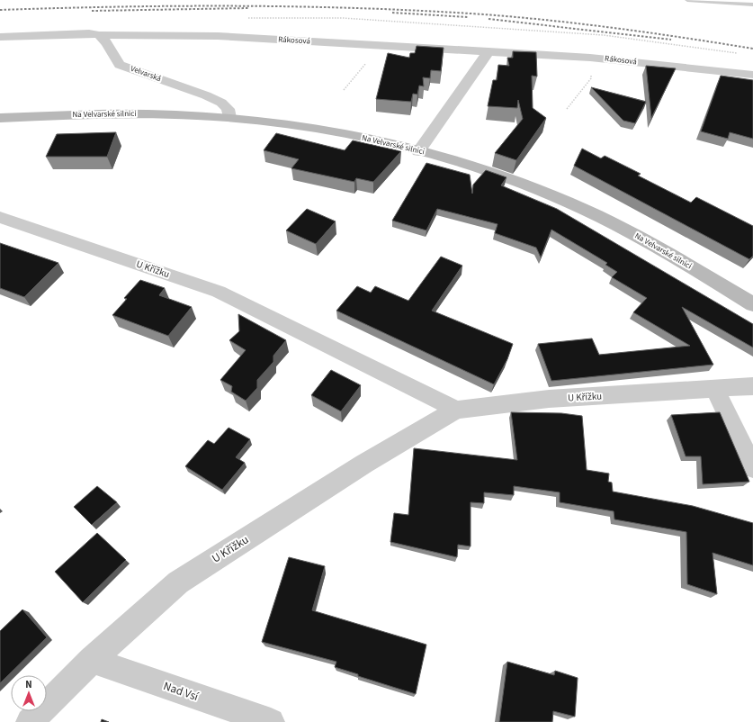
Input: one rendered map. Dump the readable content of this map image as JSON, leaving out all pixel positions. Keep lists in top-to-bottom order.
{
  "streets": {
    "main road": ["Na Velvarské silnici"],
    "street": [
      "Rákosová",
      "Velvarská",
      "U Křížku",
      "Nad Vsí"
    ]
  },
  "crossings": [
    ["Rákosová", "Velvarská"],
    ["Velvarská", "Na Velvarské silnici"],
    ["U Křížku", "Nad Vsí"]
  ],
  "north": "top"
}
